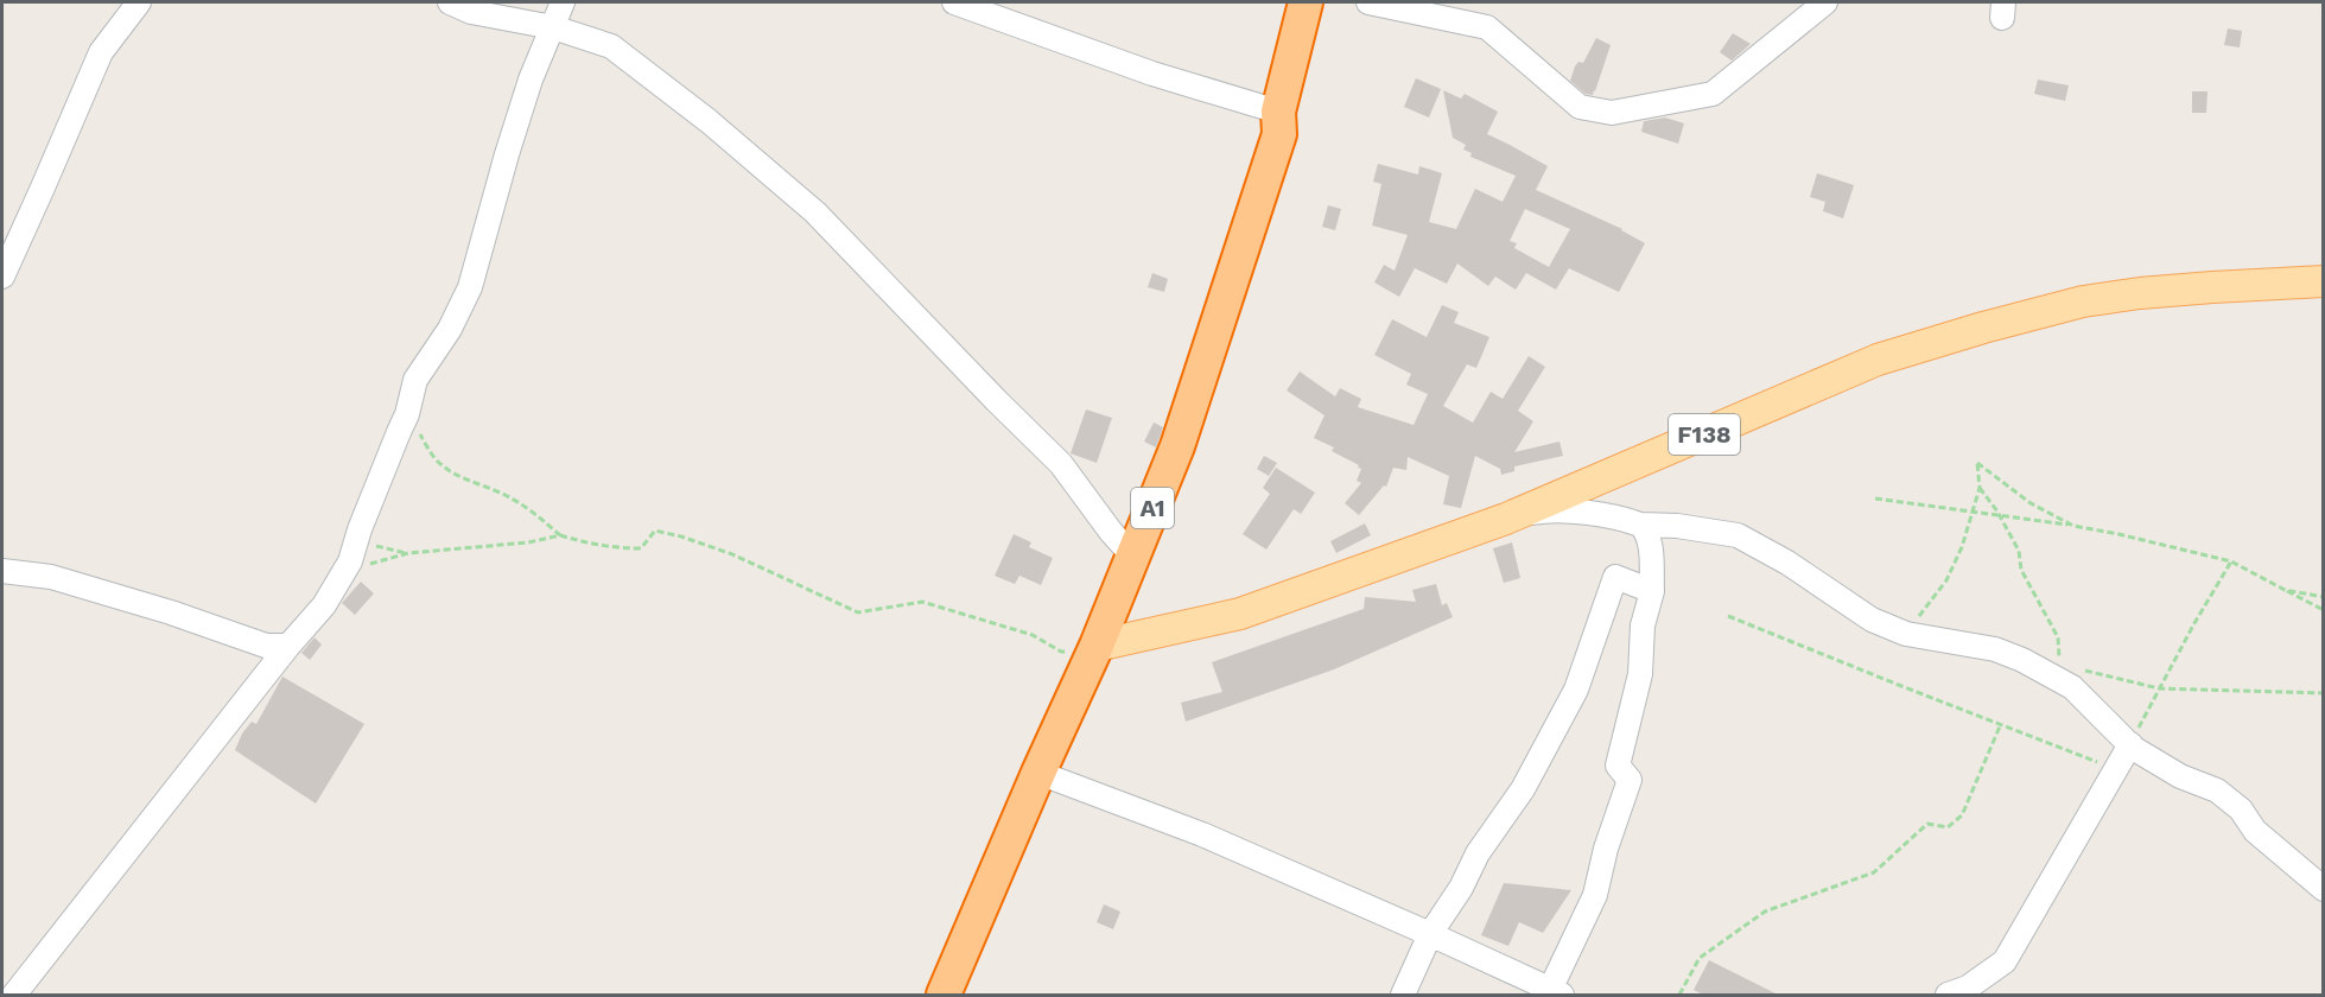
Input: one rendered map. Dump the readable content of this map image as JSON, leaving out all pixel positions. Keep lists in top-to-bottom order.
{
  "streets": {
    "highway": ["A1"],
    "main road": ["F138"]
  },
  "crossings": [
    ["F138", "A1"]
  ]
}
